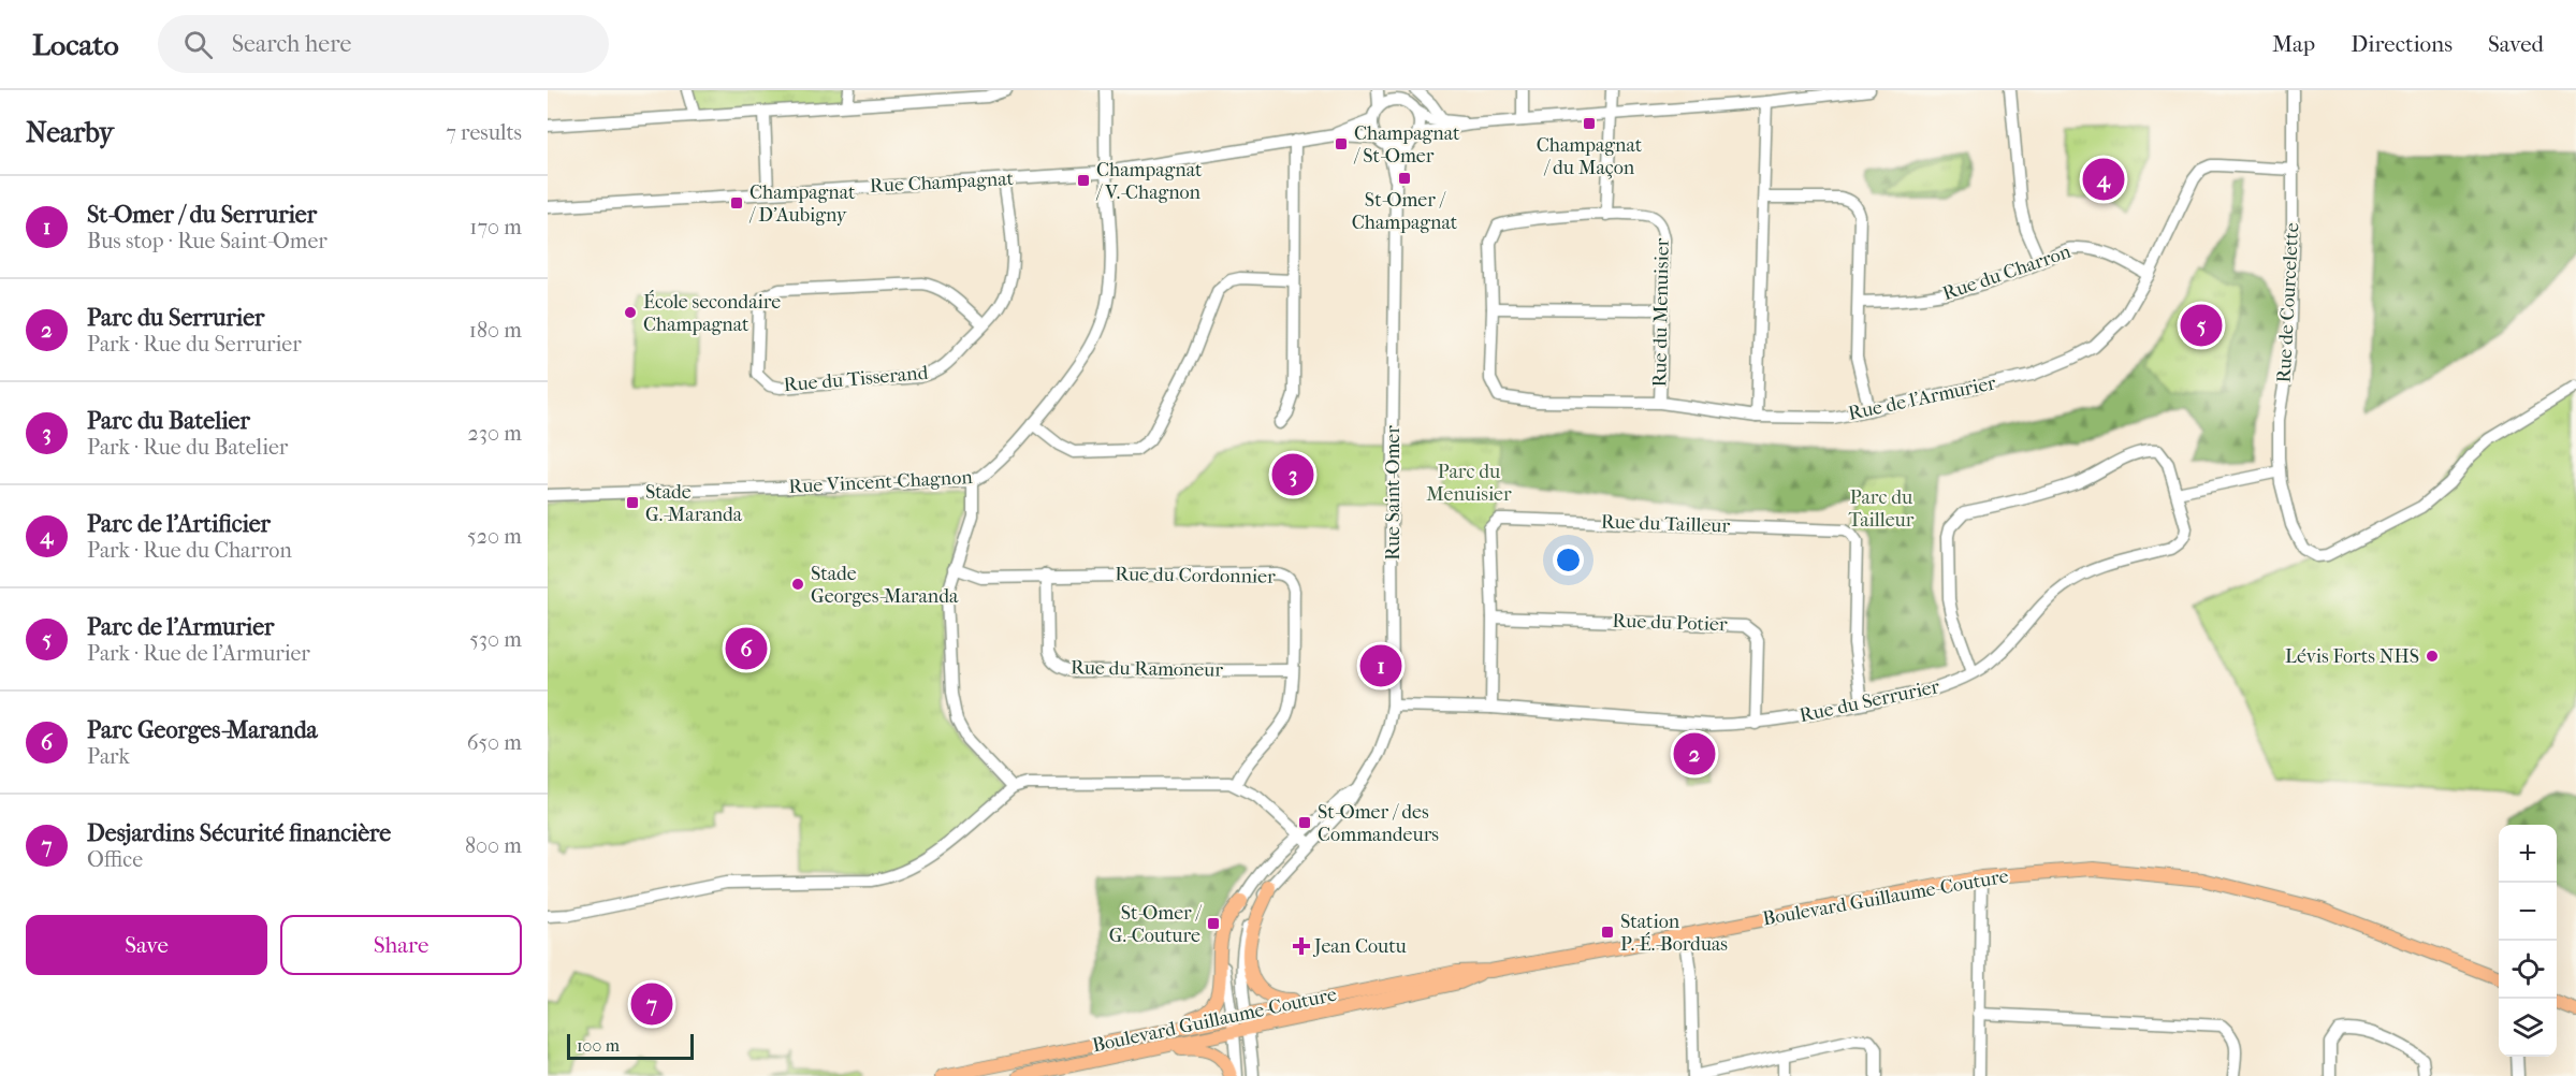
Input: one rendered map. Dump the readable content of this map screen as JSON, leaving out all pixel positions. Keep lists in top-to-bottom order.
{
  "streets": {
    "main road": ["Boulevard Guillaume-Couture"],
    "street": [
      "Rue Champagnat",
      "Rue du Charron",
      "Rue de Courcelette",
      "Rue du Menuisier",
      "Rue du Tisserand",
      "Rue de l'Armurier",
      "Rue Vincent-Chagnon",
      "Rue Saint-Omer",
      "Rue du Tailleur",
      "Rue du Cordonnier",
      "Rue du Potier",
      "Rue du Ramoneur",
      "Rue du Serrurier"
    ]
  },
  "crossings": [
    ["Rue Champagnat", "Rue du Tisserand"],
    ["Rue Champagnat", "Rue Vincent-Chagnon"],
    ["Rue Champagnat", "Rue Saint-Omer"],
    ["Rue du Charron", "Rue de l'Armurier"],
    ["Rue de Courcelette", "Rue de l'Armurier"],
    ["Rue du Menuisier", "Rue de l'Armurier"],
    ["Rue Saint-Omer", "Rue du Serrurier"],
    ["Rue Saint-Omer", "Boulevard Guillaume-Couture"],
    ["Rue du Tailleur", "Rue du Potier"],
    ["Rue du Tailleur", "Rue du Serrurier"],
    ["Rue du Cordonnier", "Rue du Ramoneur"],
    ["Rue du Potier", "Rue du Serrurier"]
  ],
  "parks": ["Parc du Menuisier", "Parc du Tailleur"],
  "places": {
    "transit": [
      "Champagnat / du Maçon",
      "Champagnat / St-Omer",
      "St-Omer / Champagnat",
      "Champagnat / V.-Chagnon",
      "Champagnat / D'Aubigny",
      "Stade G.-Maranda",
      "St-Omer / des Commandeurs",
      "St-Omer / G.-Couture",
      "Station P.-É.-Borduas"
    ],
    "other": ["École secondaire Champagnat", "Stade Georges-Maranda", "Lévis Forts NHS"],
    "health": ["Jean Coutu"]
  },
  "scale_bar": "100 m",
  "page": {
    "header": "Locato",
    "search": "Search here",
    "nav": ["Map", "Directions", "Saved"],
    "heading": ["Nearby", "7 results"],
    "pins": [
      "4",
      "5",
      "3",
      "6",
      "1",
      "2",
      "7"
    ],
    "list": [
      {
        "mark": "1",
        "name": "St-Omer / du Serrurier",
        "note": "Bus stop · Rue Saint-Omer",
        "value": "170 m"
      },
      {
        "mark": "2",
        "name": "Parc du Serrurier",
        "note": "Park · Rue du Serrurier",
        "value": "180 m"
      },
      {
        "mark": "3",
        "name": "Parc du Batelier",
        "note": "Park · Rue du Batelier",
        "value": "230 m"
      },
      {
        "mark": "4",
        "name": "Parc de l'Artificier",
        "note": "Park · Rue du Charron",
        "value": "520 m"
      },
      {
        "mark": "5",
        "name": "Parc de l'Armurier",
        "note": "Park · Rue de l'Armurier",
        "value": "530 m"
      },
      {
        "mark": "6",
        "name": "Parc Georges-Maranda",
        "note": "Park",
        "value": "650 m"
      },
      {
        "mark": "7",
        "name": "Desjardins Sécurité financière",
        "note": "Office",
        "value": "800 m"
      }
    ],
    "map_buttons": ["+", "−"],
    "buttons": ["Save", "Share"],
    "scale": "100 m"
  }
}
